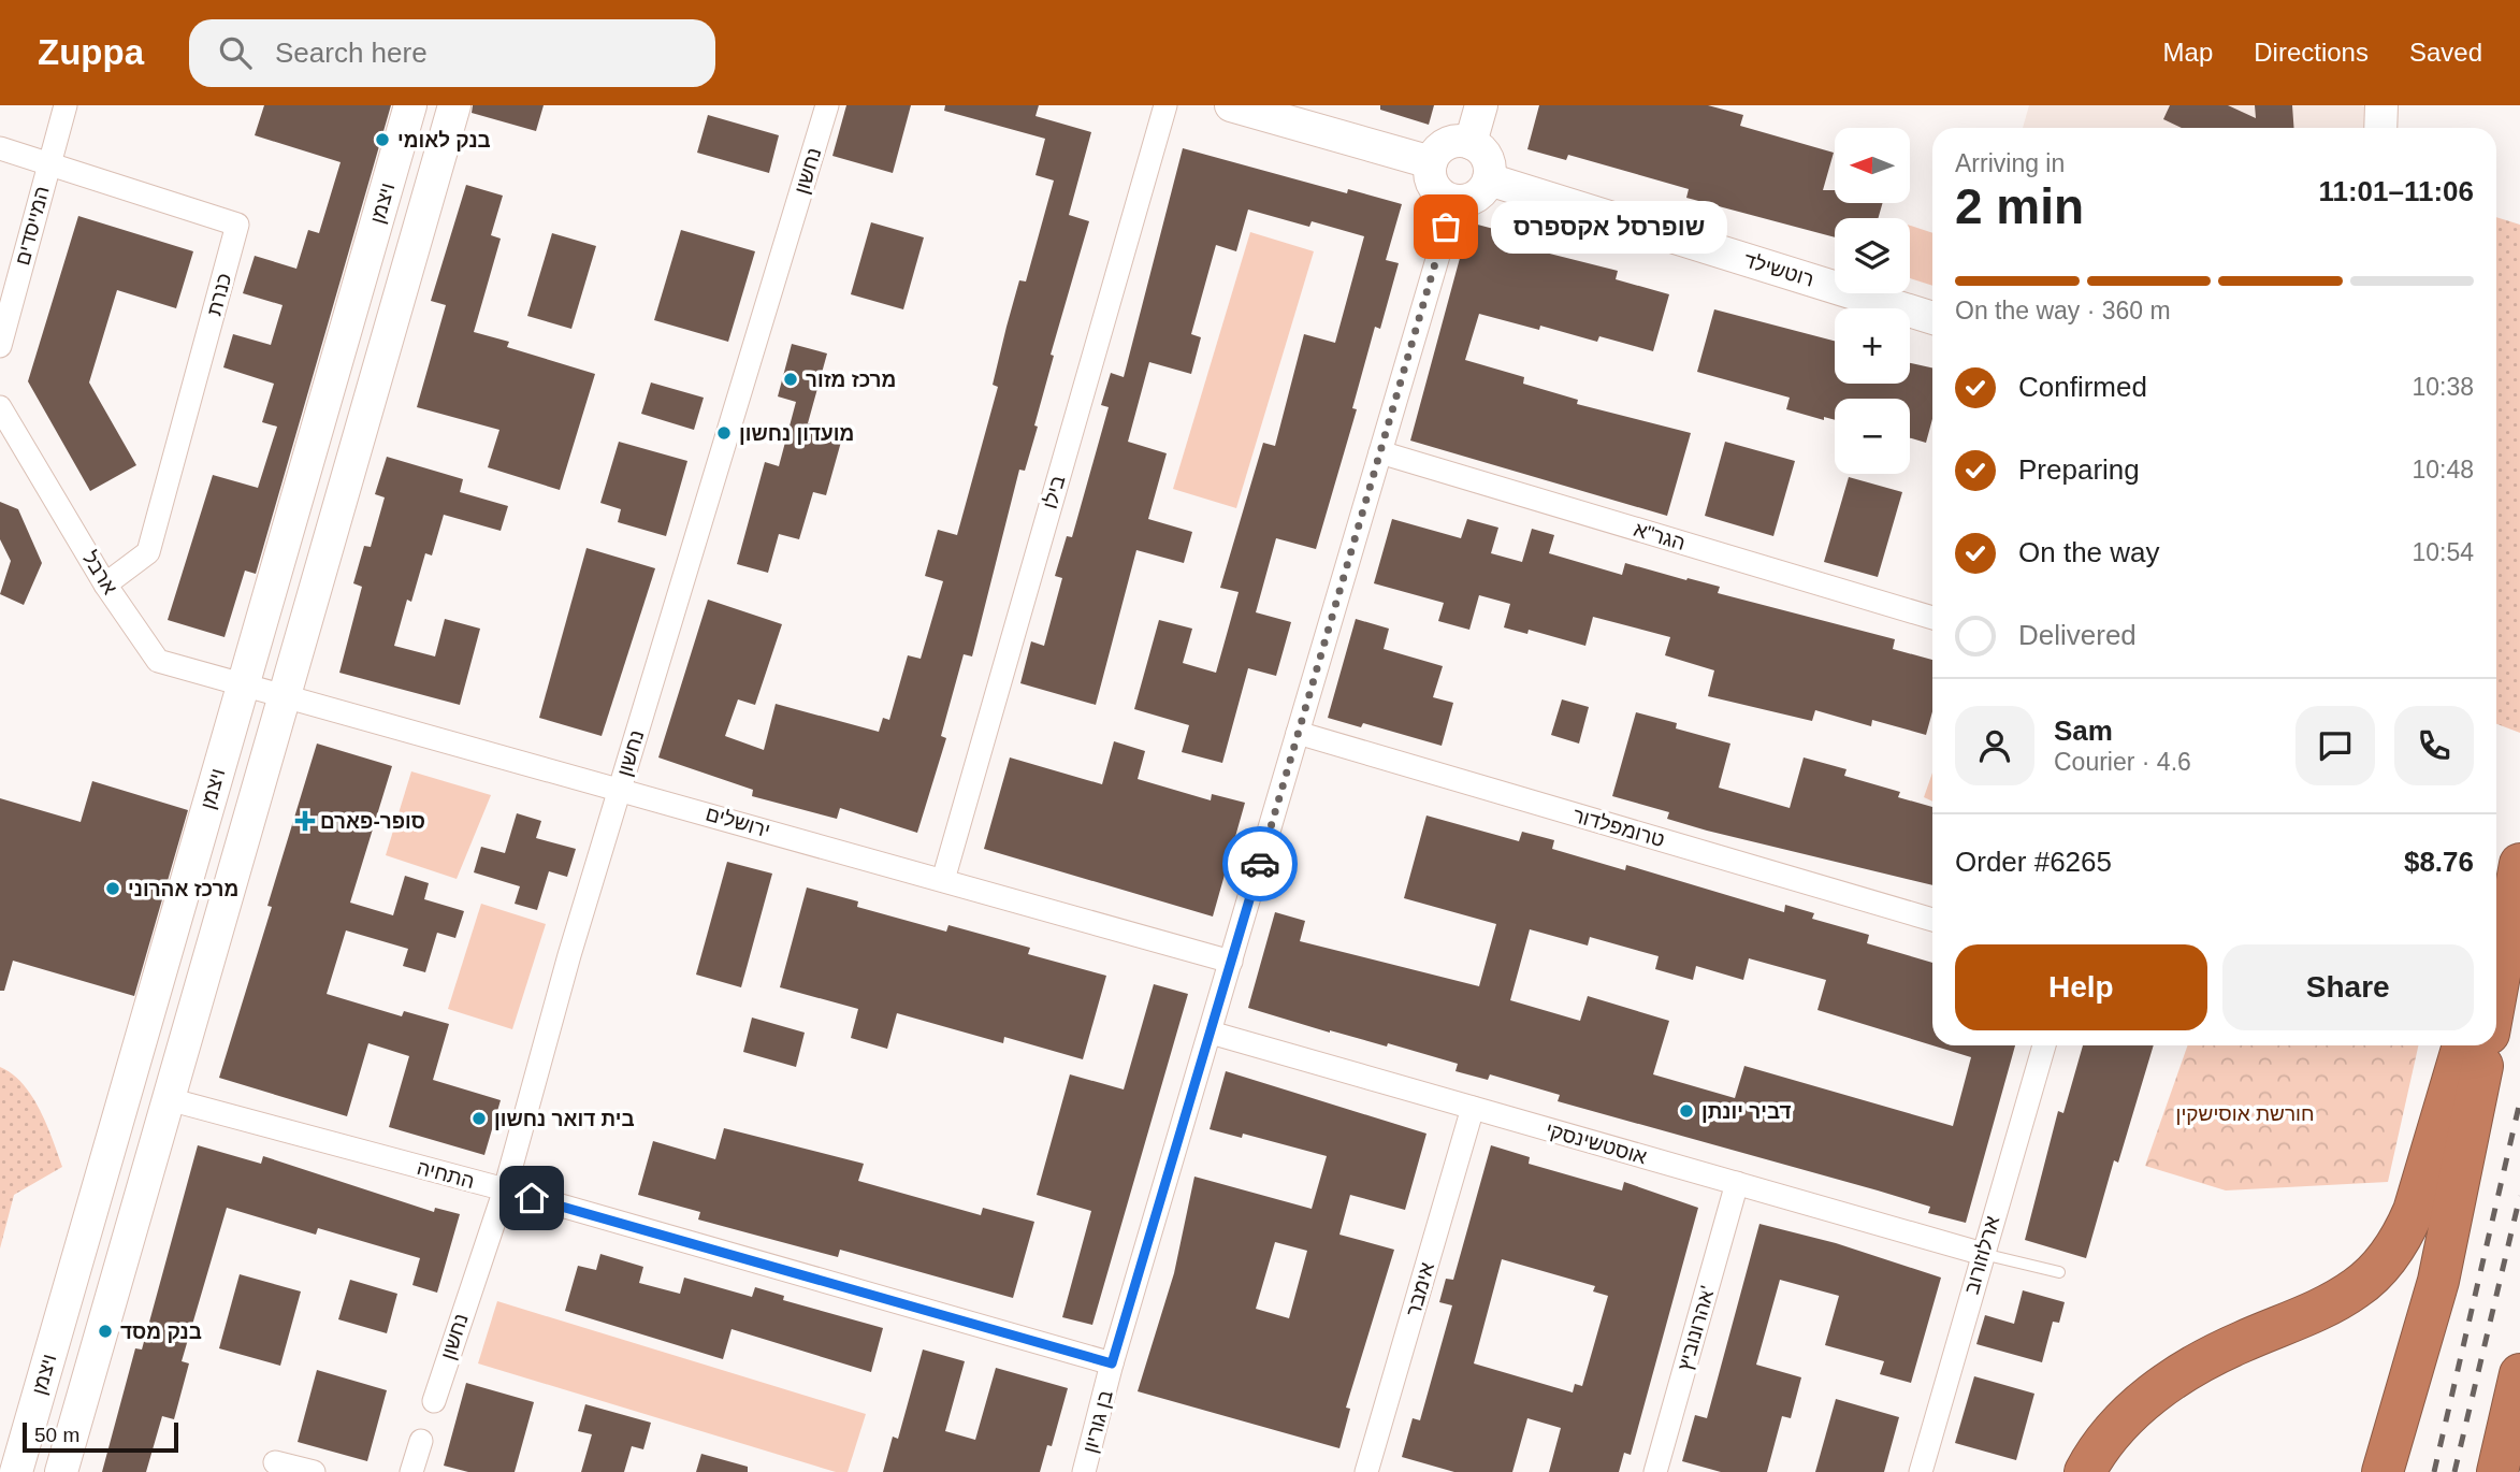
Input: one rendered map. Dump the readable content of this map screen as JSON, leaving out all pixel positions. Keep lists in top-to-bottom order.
{
  "streets": {
    "main road": ["ויצמן", "רוטשילד"],
    "street": [
      "נחשון",
      "המייסדים",
      "כנרת",
      "בילו",
      "הגר\"א",
      "ארבל",
      "ירושלים",
      "טרומפלדור",
      "אוסטשינסקי",
      "התחיה",
      "ארלוזורוב",
      "אימבר",
      "אהרונוביץ'",
      "בן גוריון"
    ]
  },
  "crossings": [
    ["נחשון", "ירושלים"],
    ["נחשון", "התחיה"],
    ["ויצמן", "ארבל"],
    ["ויצמן", "ירושלים"],
    ["ויצמן", "התחיה"],
    ["המייסדים", "כנרת"],
    ["רוטשילד", "בן גוריון"],
    ["כנרת", "ארבל"],
    ["בילו", "ירושלים"],
    ["הגר\"א", "בן גוריון"],
    ["ארבל", "ירושלים"],
    ["ירושלים", "בן גוריון"],
    ["טרומפלדור", "בן גוריון"],
    ["אוסטשינסקי", "ארלוזורוב"],
    ["אוסטשינסקי", "אימבר"],
    ["אוסטשינסקי", "אהרונוביץ'"],
    ["אוסטשינסקי", "בן גוריון"],
    ["התחיה", "בן גוריון"]
  ],
  "parks": ["חורשת אוסישקין"],
  "places": {
    "other": [
      "בנק לאומי",
      "שופרסל אקספרס",
      "מרכז מזור",
      "מועדון נחשון",
      "מרכז אהרוני",
      "דביר יונתן",
      "בית דואר נחשון",
      "בנק מסד"
    ],
    "health": ["סופר-פארם"]
  },
  "scale_bar": "50 m",
  "north": "left",
  "page": {
    "header": "Zuppa",
    "search": "Search here",
    "nav": ["Map", "Directions", "Saved"],
    "map_buttons": ["+", "−"],
    "heading": ["2 min", "Arriving in", "11:01–11:06"],
    "panel": [
      "Sam",
      "Courier · 4.6",
      "Order #6265",
      "$8.76"
    ],
    "bubble": "שופרסל אקספרס",
    "bar": "On the way · 360 m",
    "list": [
      ["Confirmed", "10:38"],
      ["Preparing", "10:48"],
      ["On the way", "10:54"],
      "Delivered"
    ],
    "buttons": ["Help", "Share"],
    "scale": "50 m"
  }
}
